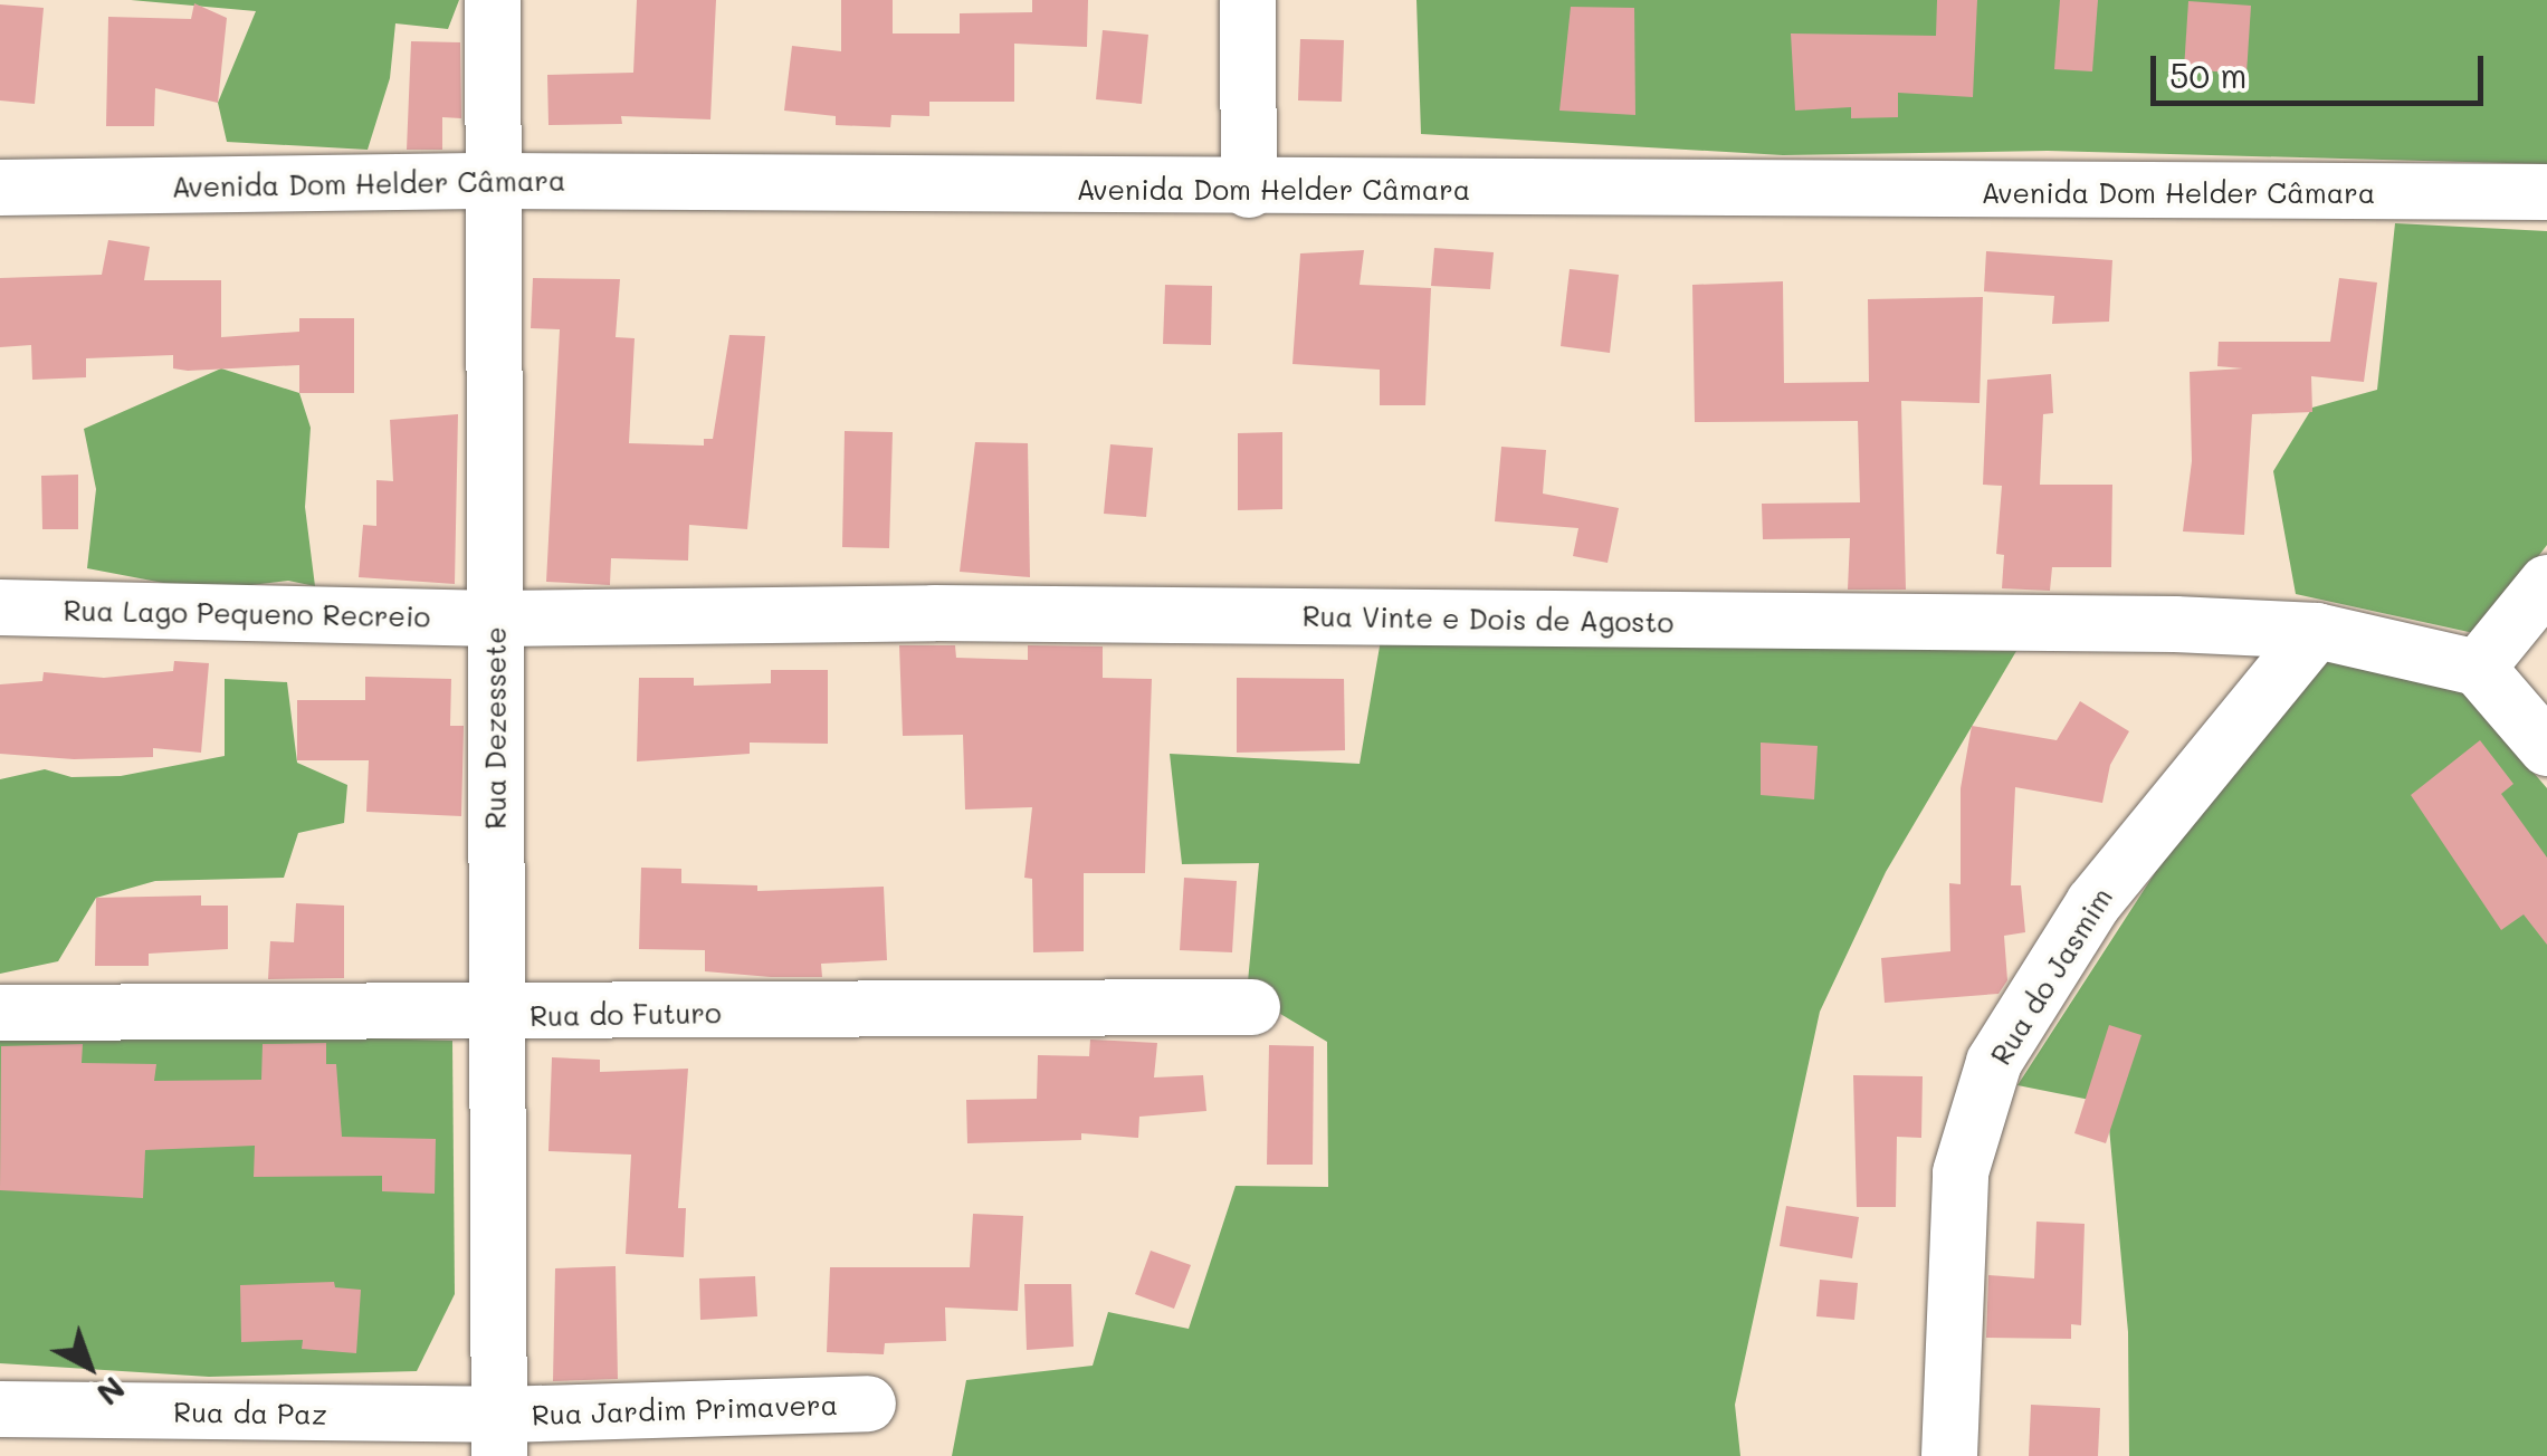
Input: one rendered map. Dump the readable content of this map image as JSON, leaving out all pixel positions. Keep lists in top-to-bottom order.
{
  "streets": {
    "street": [
      "Avenida Dom Helder Câmara",
      "Rua Lago Pequeno Recreio",
      "Rua Vinte e Dois de Agosto",
      "Rua Dezessete",
      "Rua do Jasmim",
      "Rua do Futuro",
      "Rua Jardim Primavera",
      "Rua da Paz"
    ]
  },
  "crossings": [
    ["Avenida Dom Helder Câmara", "Rua Dezessete"],
    ["Rua Lago Pequeno Recreio", "Rua Vinte e Dois de Agosto"],
    ["Rua Lago Pequeno Recreio", "Rua Dezessete"],
    ["Rua Vinte e Dois de Agosto", "Rua Dezessete"],
    ["Rua Vinte e Dois de Agosto", "Rua do Jasmim"],
    ["Rua Dezessete", "Rua do Futuro"],
    ["Rua Dezessete", "Rua Jardim Primavera"],
    ["Rua Dezessete", "Rua da Paz"],
    ["Rua Jardim Primavera", "Rua da Paz"]
  ],
  "scale_bar": "50 m",
  "north": "bottom right"
}
